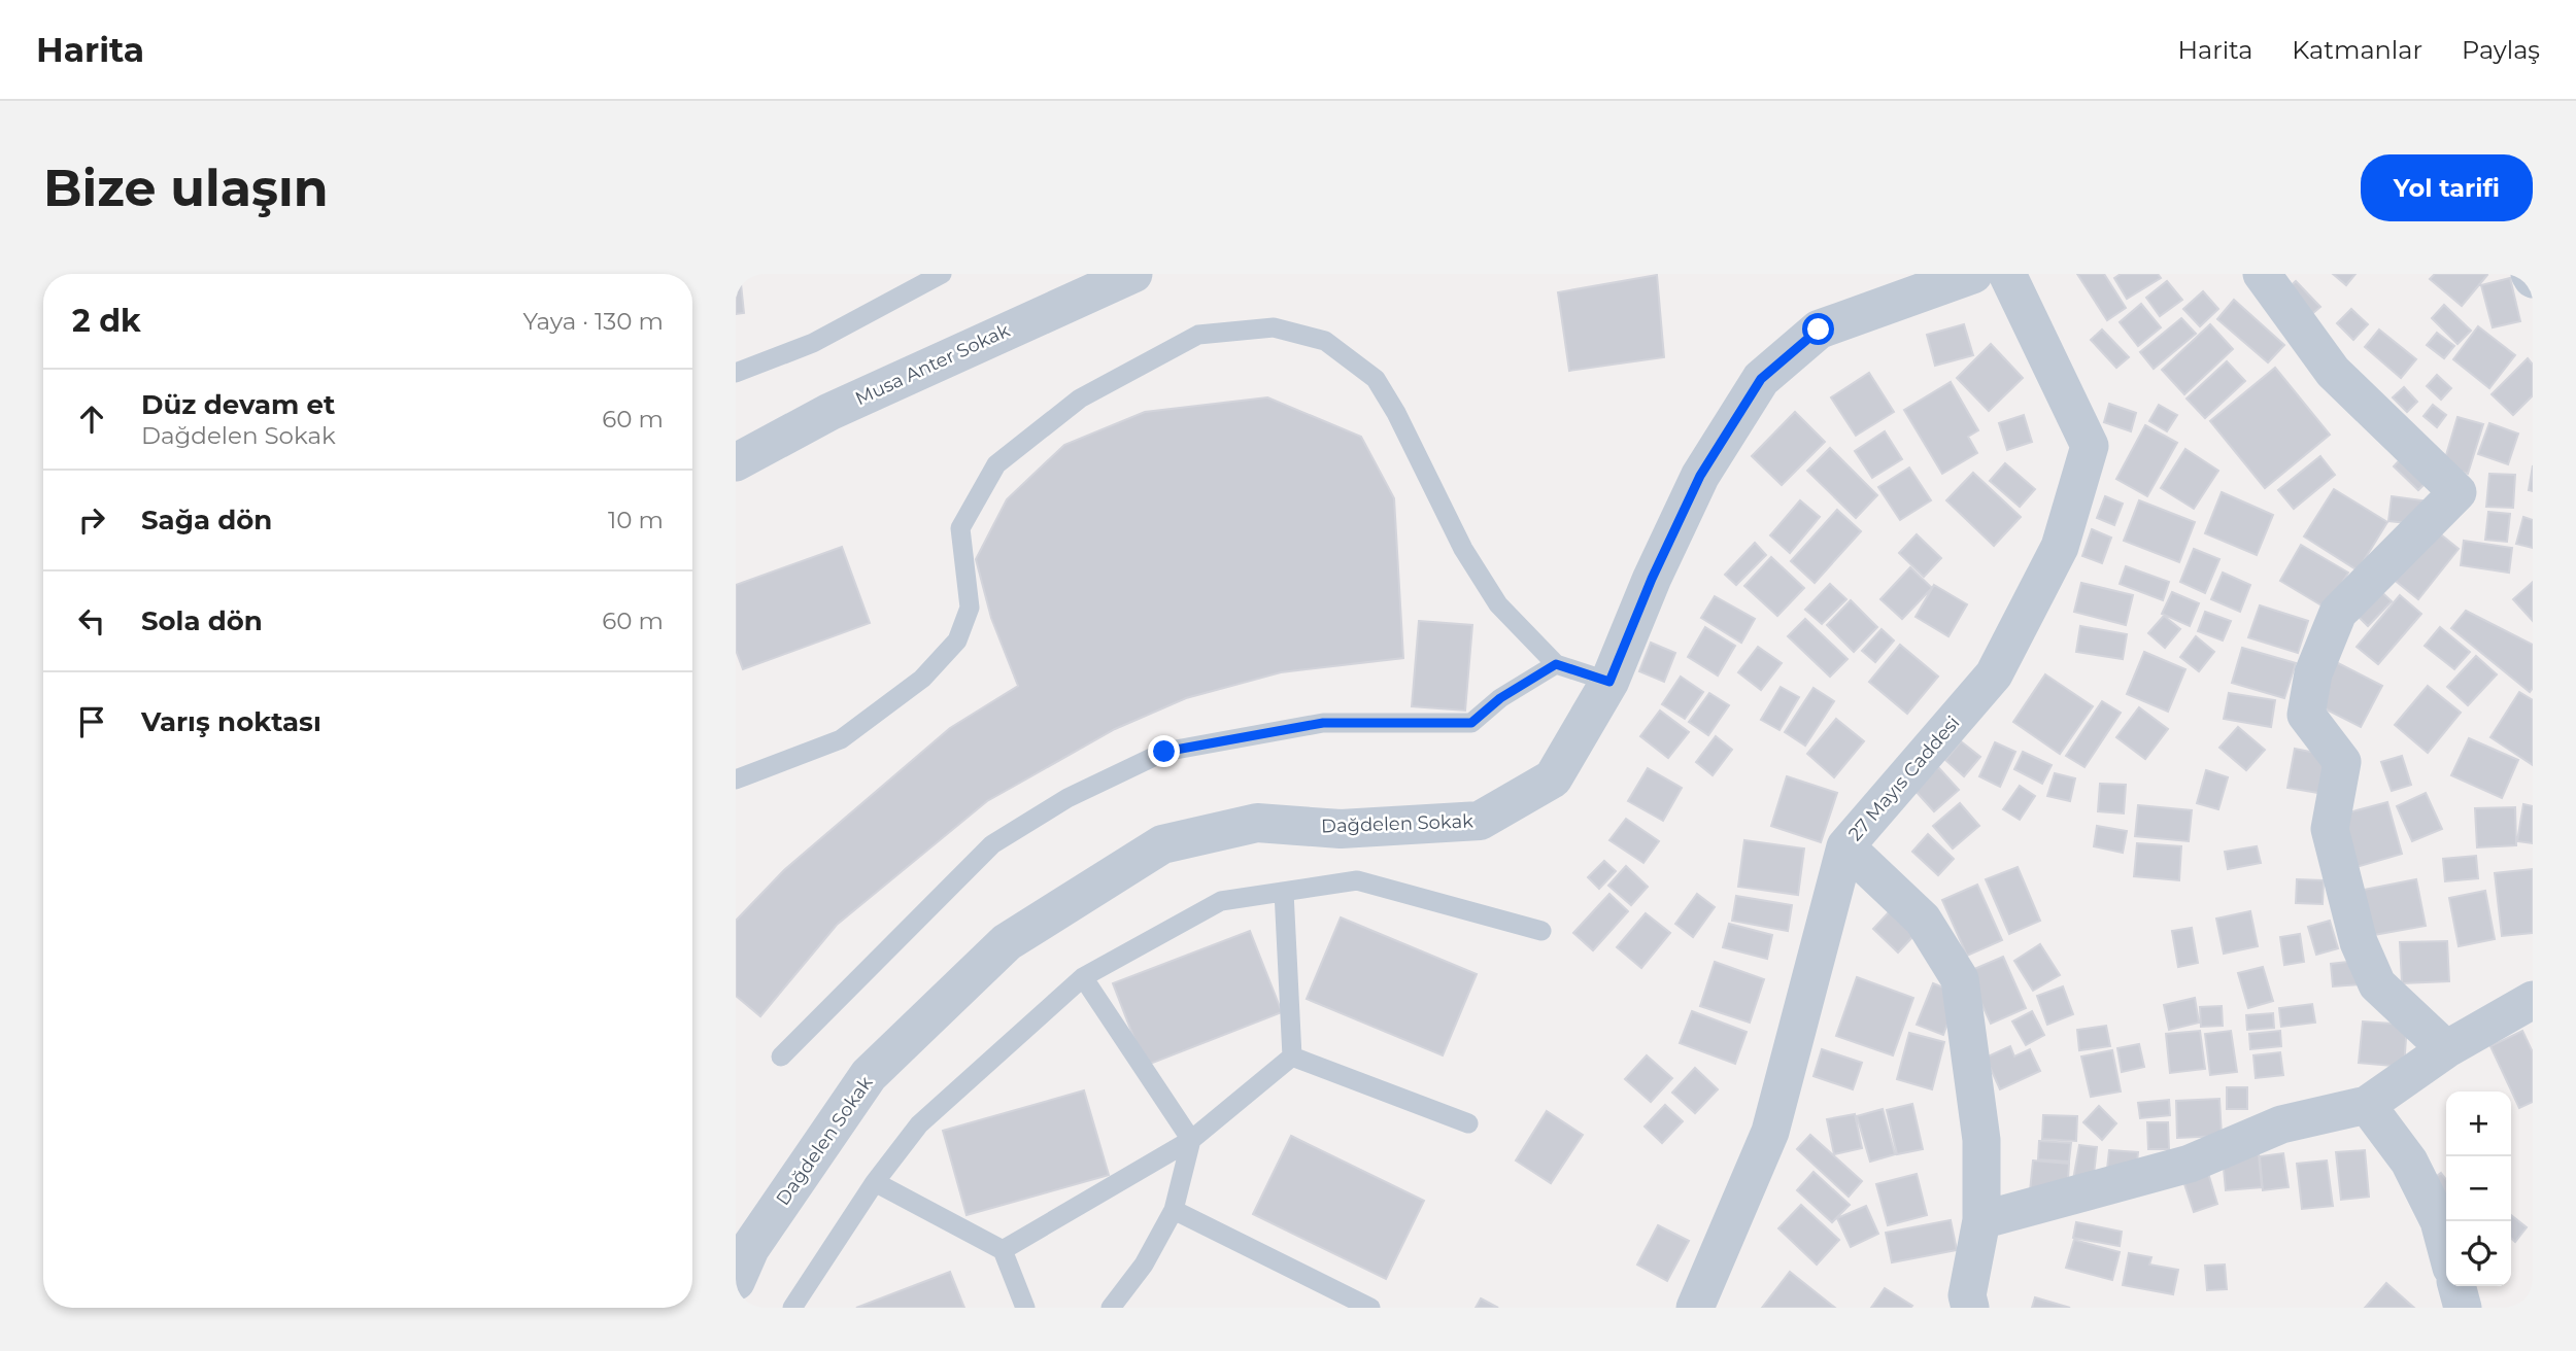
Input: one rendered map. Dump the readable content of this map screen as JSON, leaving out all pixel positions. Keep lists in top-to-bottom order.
{
  "streets": {
    "street": ["Musa Anter Sokak", "27 Mayıs Caddesi", "Dağdelen Sokak"]
  },
  "page": {
    "header": "Harita",
    "nav": ["Harita", "Katmanlar", "Paylaş"],
    "buttons": "Yol tarifi",
    "title": "Bize ulaşın",
    "heading": ["2 dk", "Yaya · 130 m"],
    "list": [
      ["Düz devam et", "Dağdelen Sokak", "60 m"],
      ["Sağa dön", "10 m"],
      ["Sola dön", "60 m"],
      "Varış noktası"
    ],
    "map_buttons": ["+", "−"]
  }
}
